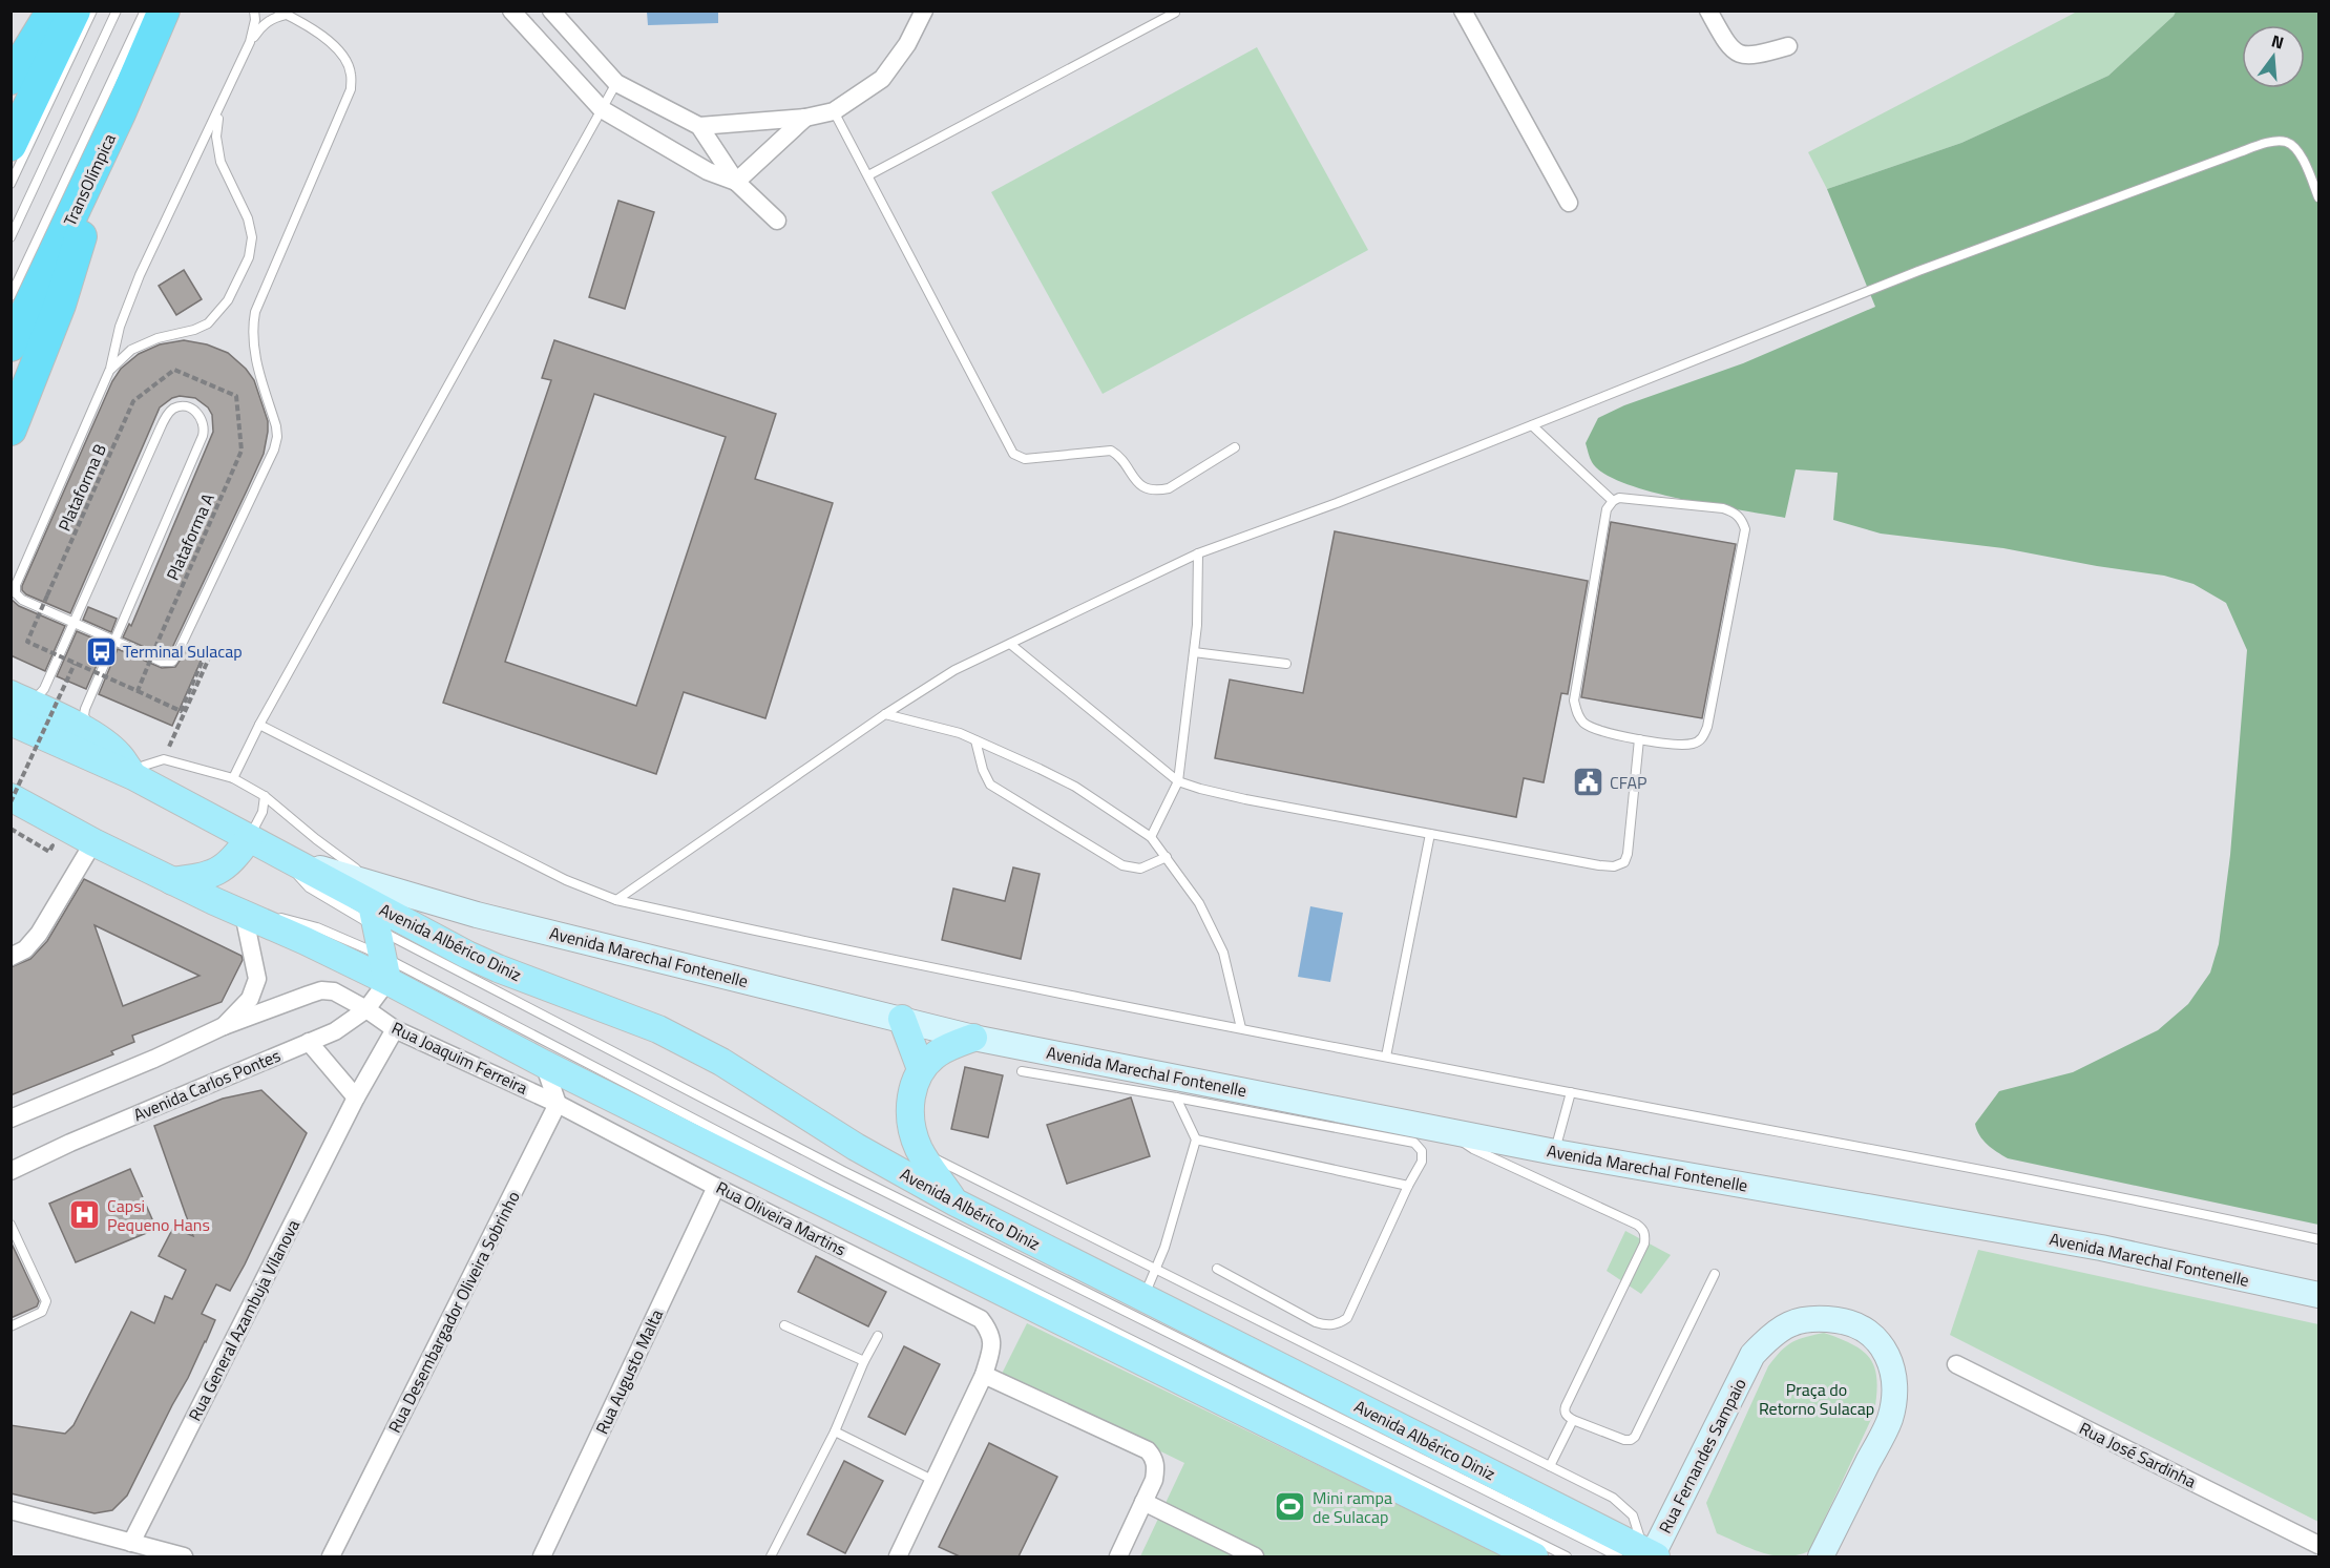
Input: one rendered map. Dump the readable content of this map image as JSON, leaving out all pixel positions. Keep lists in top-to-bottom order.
{
  "streets": {
    "highway": ["TransOlímpica"],
    "main road": ["Avenida Albérico Diniz", "Avenida Marechal Fontenelle", "Rua Fernandes Sampaio"],
    "street": [
      "Rua Joaquim Ferreira",
      "Avenida Carlos Pontes",
      "Rua Oliveira Martins",
      "Rua Desembargador Oliveira Sobrinho",
      "Rua General Azambuja Vilanova",
      "Rua Augusto Malta",
      "Rua José Sardinha"
    ],
    "path": ["Plataforma B", "Plataforma A"]
  },
  "crossings": [
    ["Avenida Albérico Diniz", "Avenida Marechal Fontenelle"],
    ["Avenida Albérico Diniz", "Rua Fernandes Sampaio"],
    ["Rua Joaquim Ferreira", "Avenida Carlos Pontes"],
    ["Rua Joaquim Ferreira", "Rua Oliveira Martins"],
    ["Rua Joaquim Ferreira", "Rua Desembargador Oliveira Sobrinho"],
    ["Rua Joaquim Ferreira", "Rua General Azambuja Vilanova"],
    ["Rua Oliveira Martins", "Rua Desembargador Oliveira Sobrinho"],
    ["Rua Oliveira Martins", "Rua Augusto Malta"]
  ],
  "parks": ["Praça do Retorno Sulacap"],
  "places": {
    "bus stop": ["Terminal Sulacap"],
    "public building": ["CFAP"],
    "hospital": ["Capsi Pequeno Hans"],
    "sports": ["Mini rampa de Sulacap"]
  },
  "north": "top"
}
